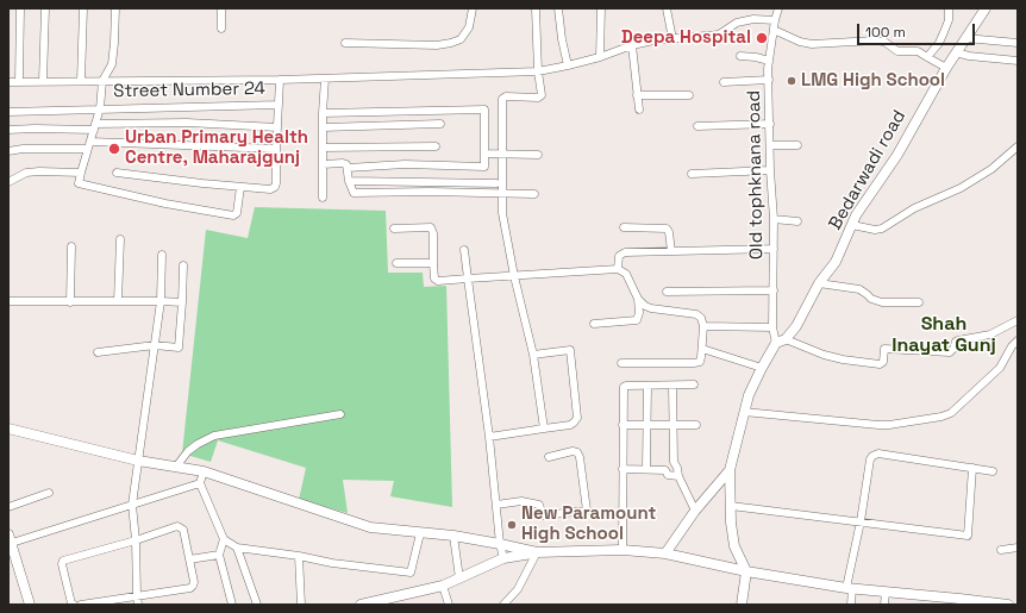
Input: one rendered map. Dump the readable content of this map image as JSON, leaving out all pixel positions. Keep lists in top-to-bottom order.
{
  "streets": {
    "street": ["Street Number 24", "Bedarwadi road", "Old tophknana road"]
  },
  "crossings": [
    ["Bedarwadi road", "Old tophknana road"]
  ],
  "districts": ["Shah Inayat Gunj"],
  "places": [
    "Deepa Hospital",
    "LMG High School",
    "Urban Primary Health Centre, Maharajgunj",
    "New Paramount High School"
  ],
  "scale_bar": "100 m"
}
